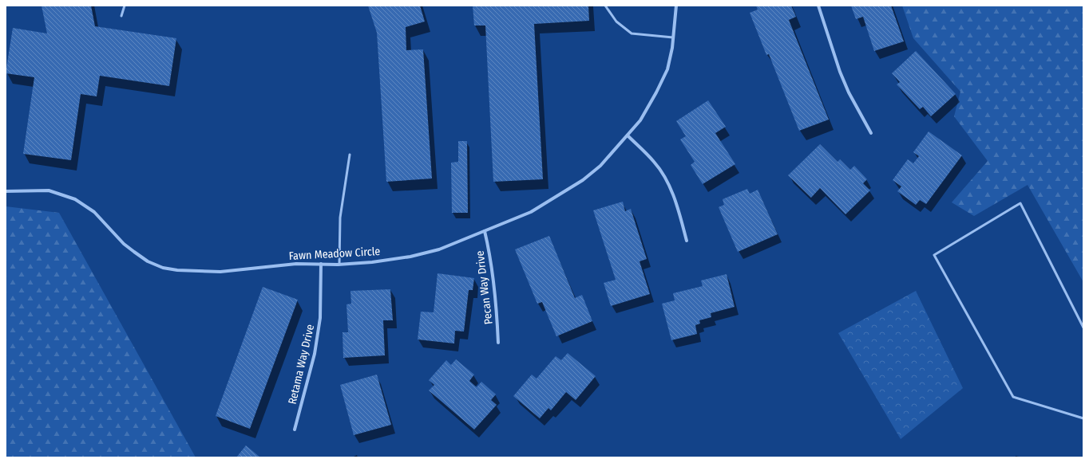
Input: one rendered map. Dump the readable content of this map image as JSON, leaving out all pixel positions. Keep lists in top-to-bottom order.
{
  "streets": {
    "street": ["Fawn Meadow Circle", "Pecan Way Drive", "Retama Way Drive"]
  },
  "crossings": [
    ["Fawn Meadow Circle", "Pecan Way Drive"],
    ["Fawn Meadow Circle", "Retama Way Drive"]
  ]
}
